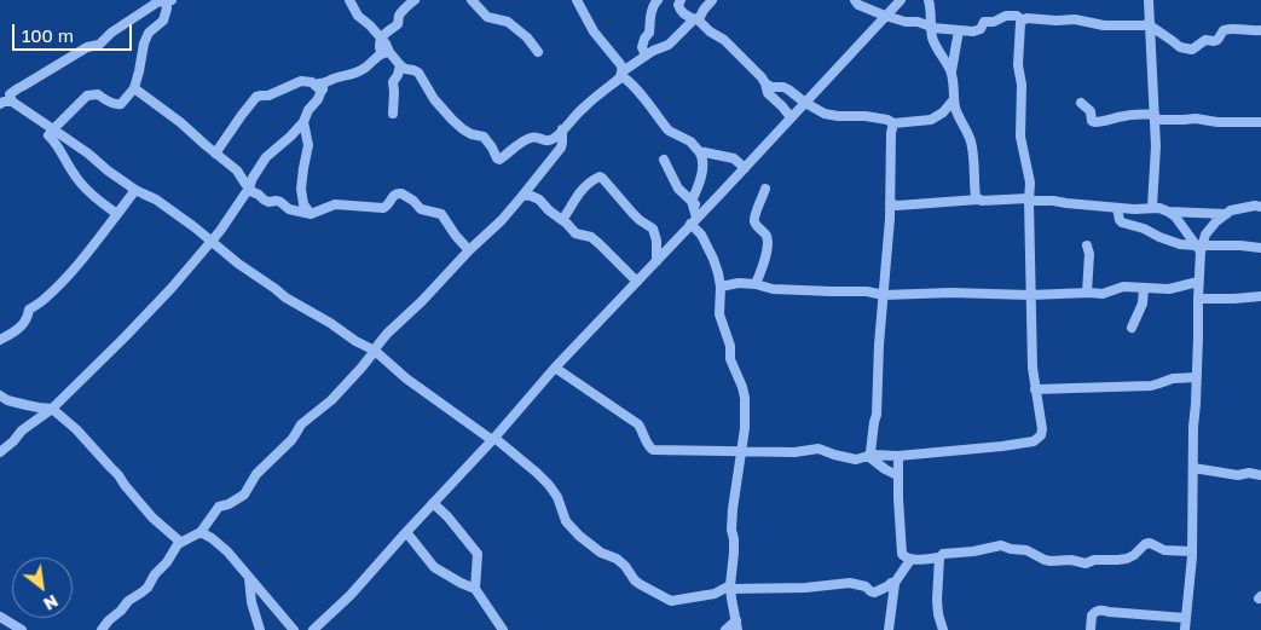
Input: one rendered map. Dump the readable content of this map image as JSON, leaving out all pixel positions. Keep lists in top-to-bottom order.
{
  "scale_bar": "100 m",
  "north": "bottom right"
}
